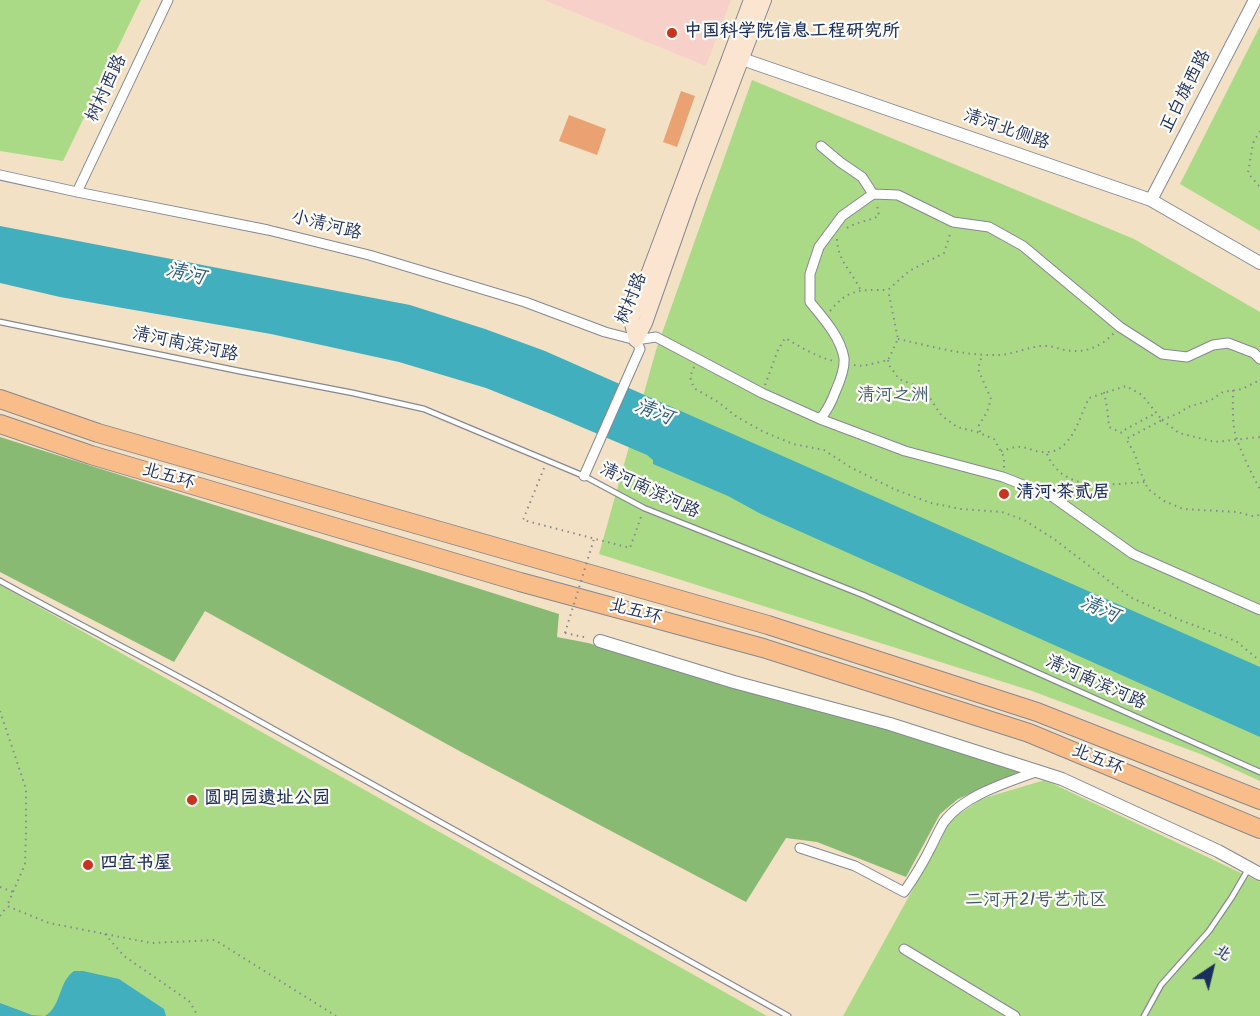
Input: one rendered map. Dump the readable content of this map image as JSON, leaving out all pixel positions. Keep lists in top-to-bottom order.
{
  "streets": {
    "highway": ["北五环"],
    "main road": ["树村路"],
    "street": [
      "树村西路",
      "正白旗西路",
      "清河北侧路",
      "小清河路"
    ],
    "lane": ["清河南滨河路"]
  },
  "crossings": [
    ["树村西路", "小清河路"],
    ["正白旗西路", "清河北侧路"],
    ["清河北侧路", "树村路"],
    ["小清河路", "树村路"]
  ],
  "water": ["清河"],
  "parks": ["清河之洲", "二河开21号艺术区"],
  "places": [
    "中国科学院信息工程研究所",
    "清河·茶贰居",
    "圆明园遗址公园",
    "四宜书屋"
  ],
  "north": "top right"
}
